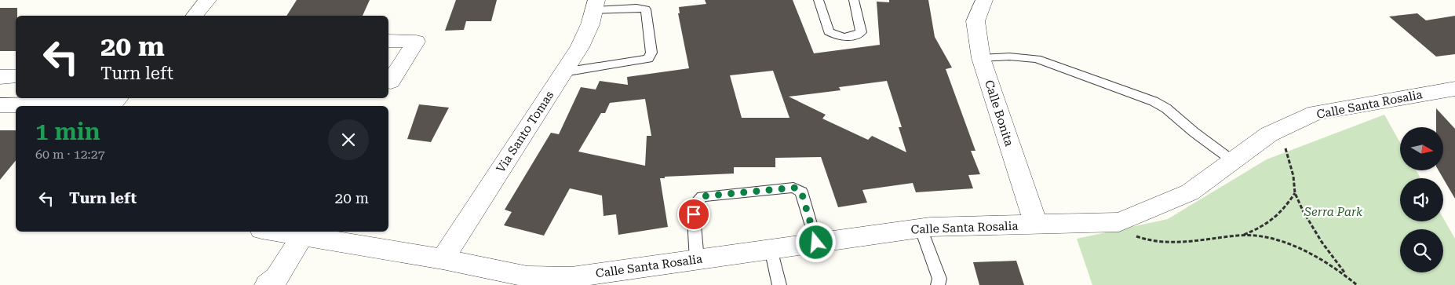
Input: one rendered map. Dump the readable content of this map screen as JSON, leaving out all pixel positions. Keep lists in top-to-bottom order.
{
  "streets": {
    "street": ["Calle Santa Rosalia", "Calle Bonita", "Via Santo Tomas"]
  },
  "crossings": [
    ["Calle Santa Rosalia", "Calle Bonita"],
    ["Calle Santa Rosalia", "Via Santo Tomas"]
  ],
  "parks": ["Serra Park"],
  "north": "right",
  "page": {
    "turn": ["20 m", "Turn left"],
    "heading": ["1 min", "60 m · 12:27"],
    "list": [
      {
        "name": "Turn left",
        "value": "20 m"
      }
    ]
  }
}
